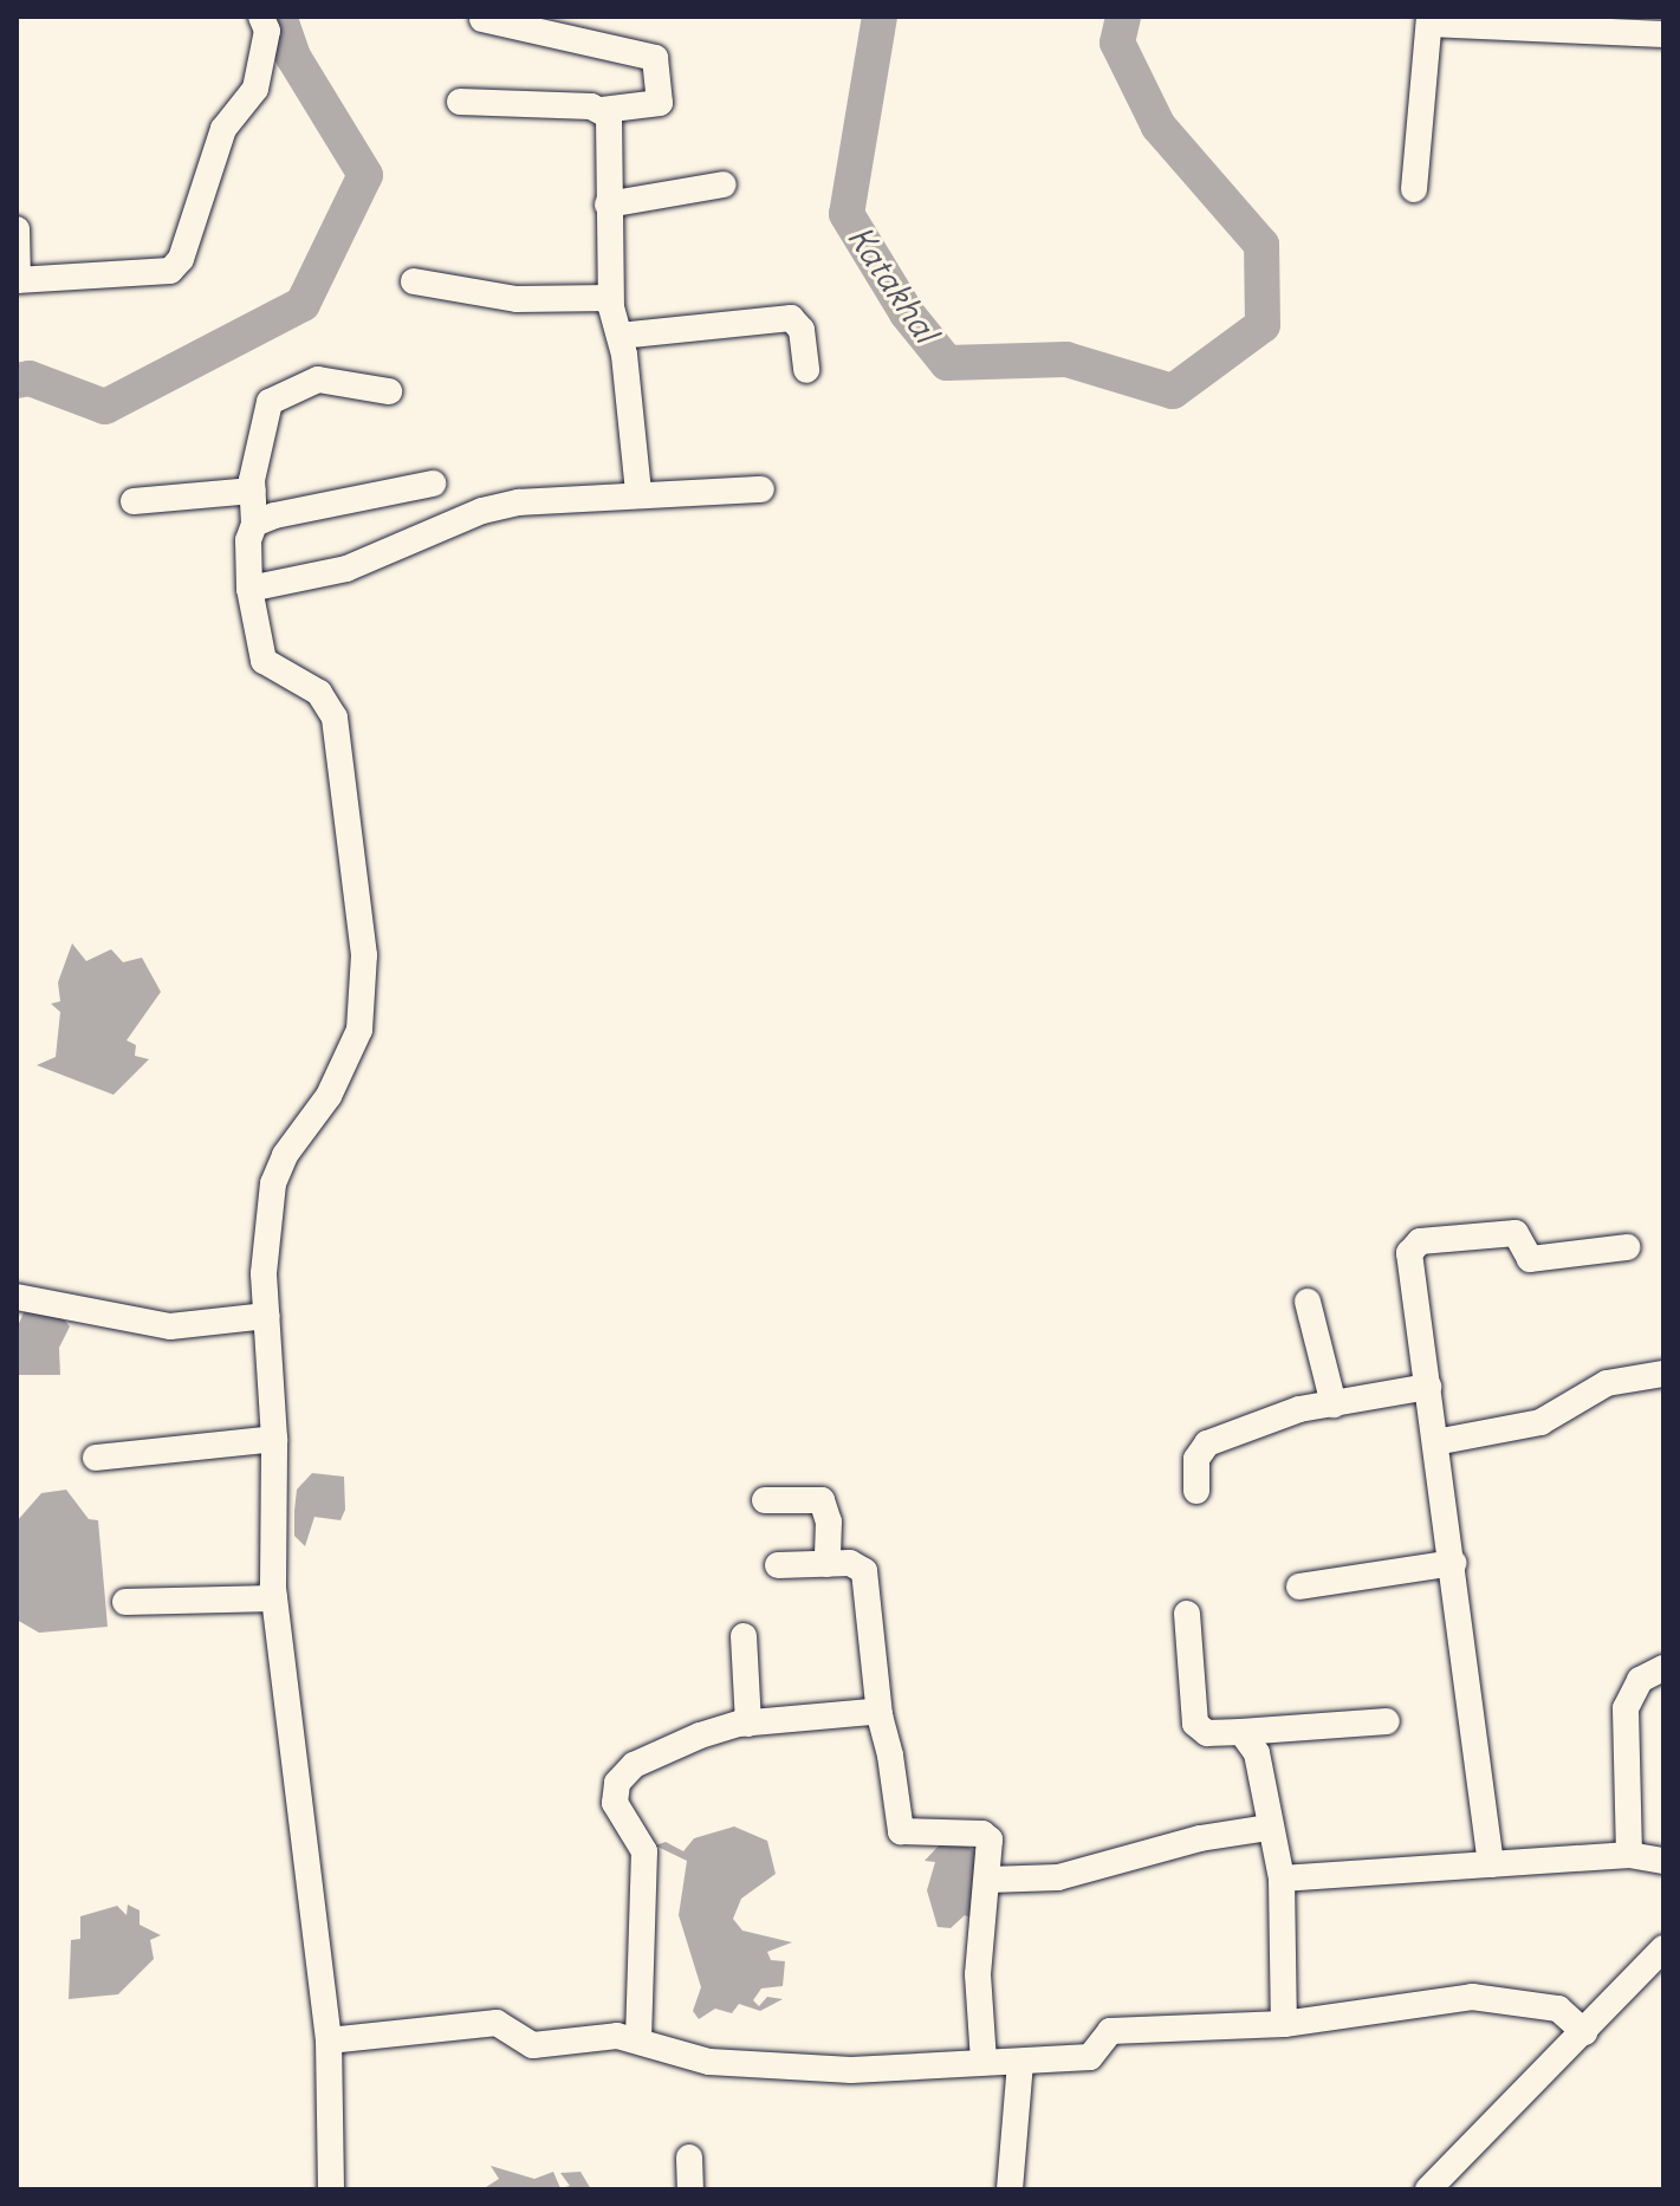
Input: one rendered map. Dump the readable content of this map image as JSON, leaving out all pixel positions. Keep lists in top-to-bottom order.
{
  "water": ["Katakhal"]
}
